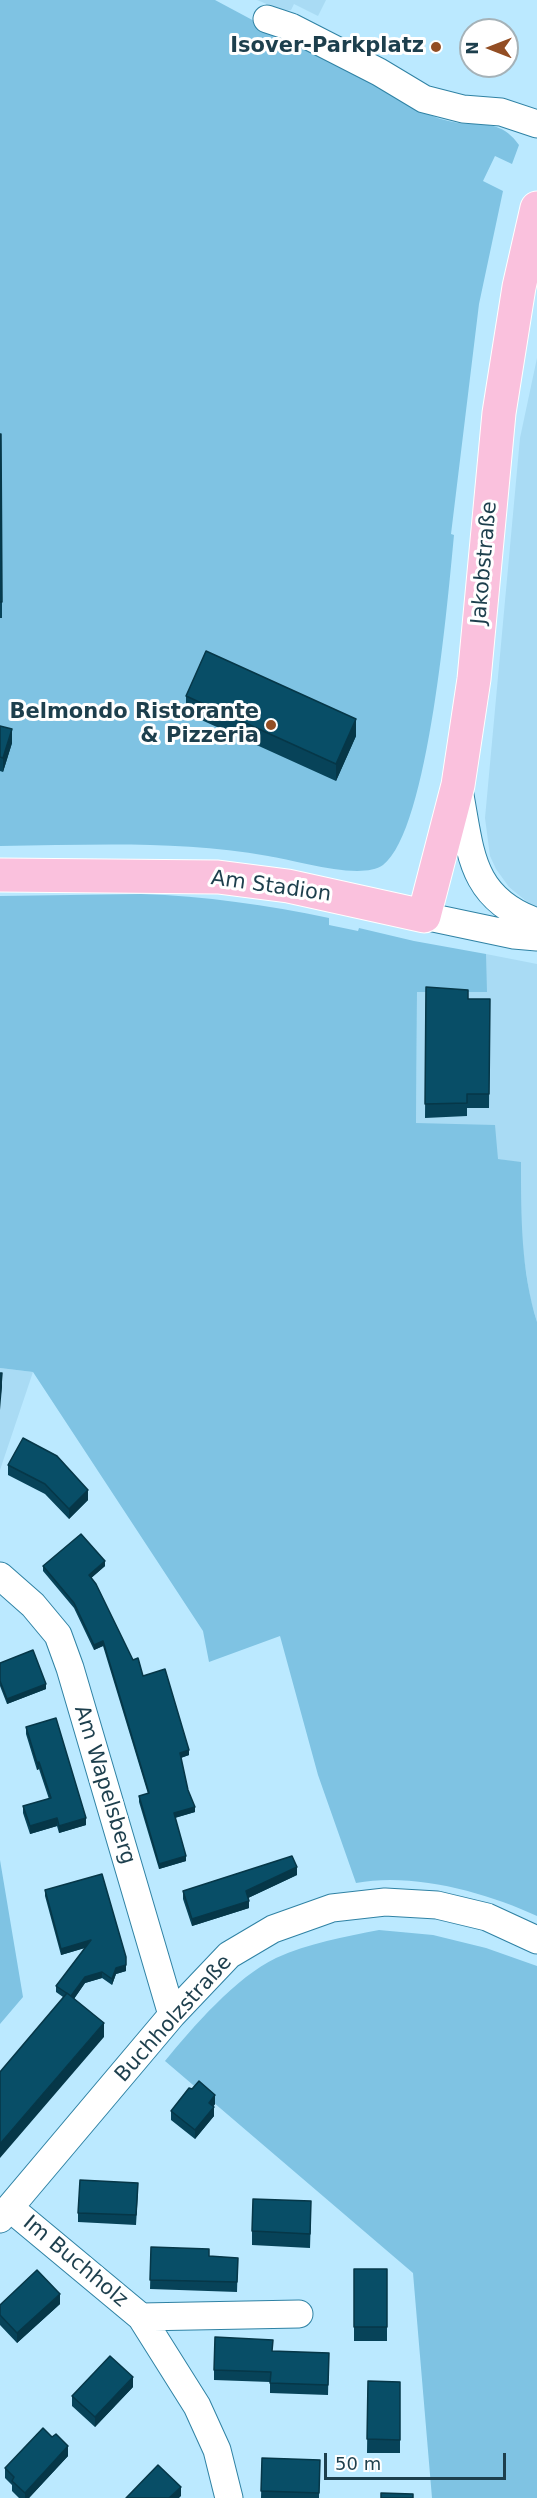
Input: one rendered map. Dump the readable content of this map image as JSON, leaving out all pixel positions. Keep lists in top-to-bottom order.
{
  "streets": {
    "main road": ["Jakobstraße", "Am Stadion"],
    "street": ["Am Wapelsberg", "Buchholzstraße", "Im Buchholz"]
  },
  "crossings": [
    ["Jakobstraße", "Am Stadion"],
    ["Am Wapelsberg", "Buchholzstraße"],
    ["Buchholzstraße", "Im Buchholz"]
  ],
  "places": ["Isover-Parkplatz", "Belmondo Ristorante & Pizzeria"],
  "scale_bar": "50 m",
  "north": "left"
}
